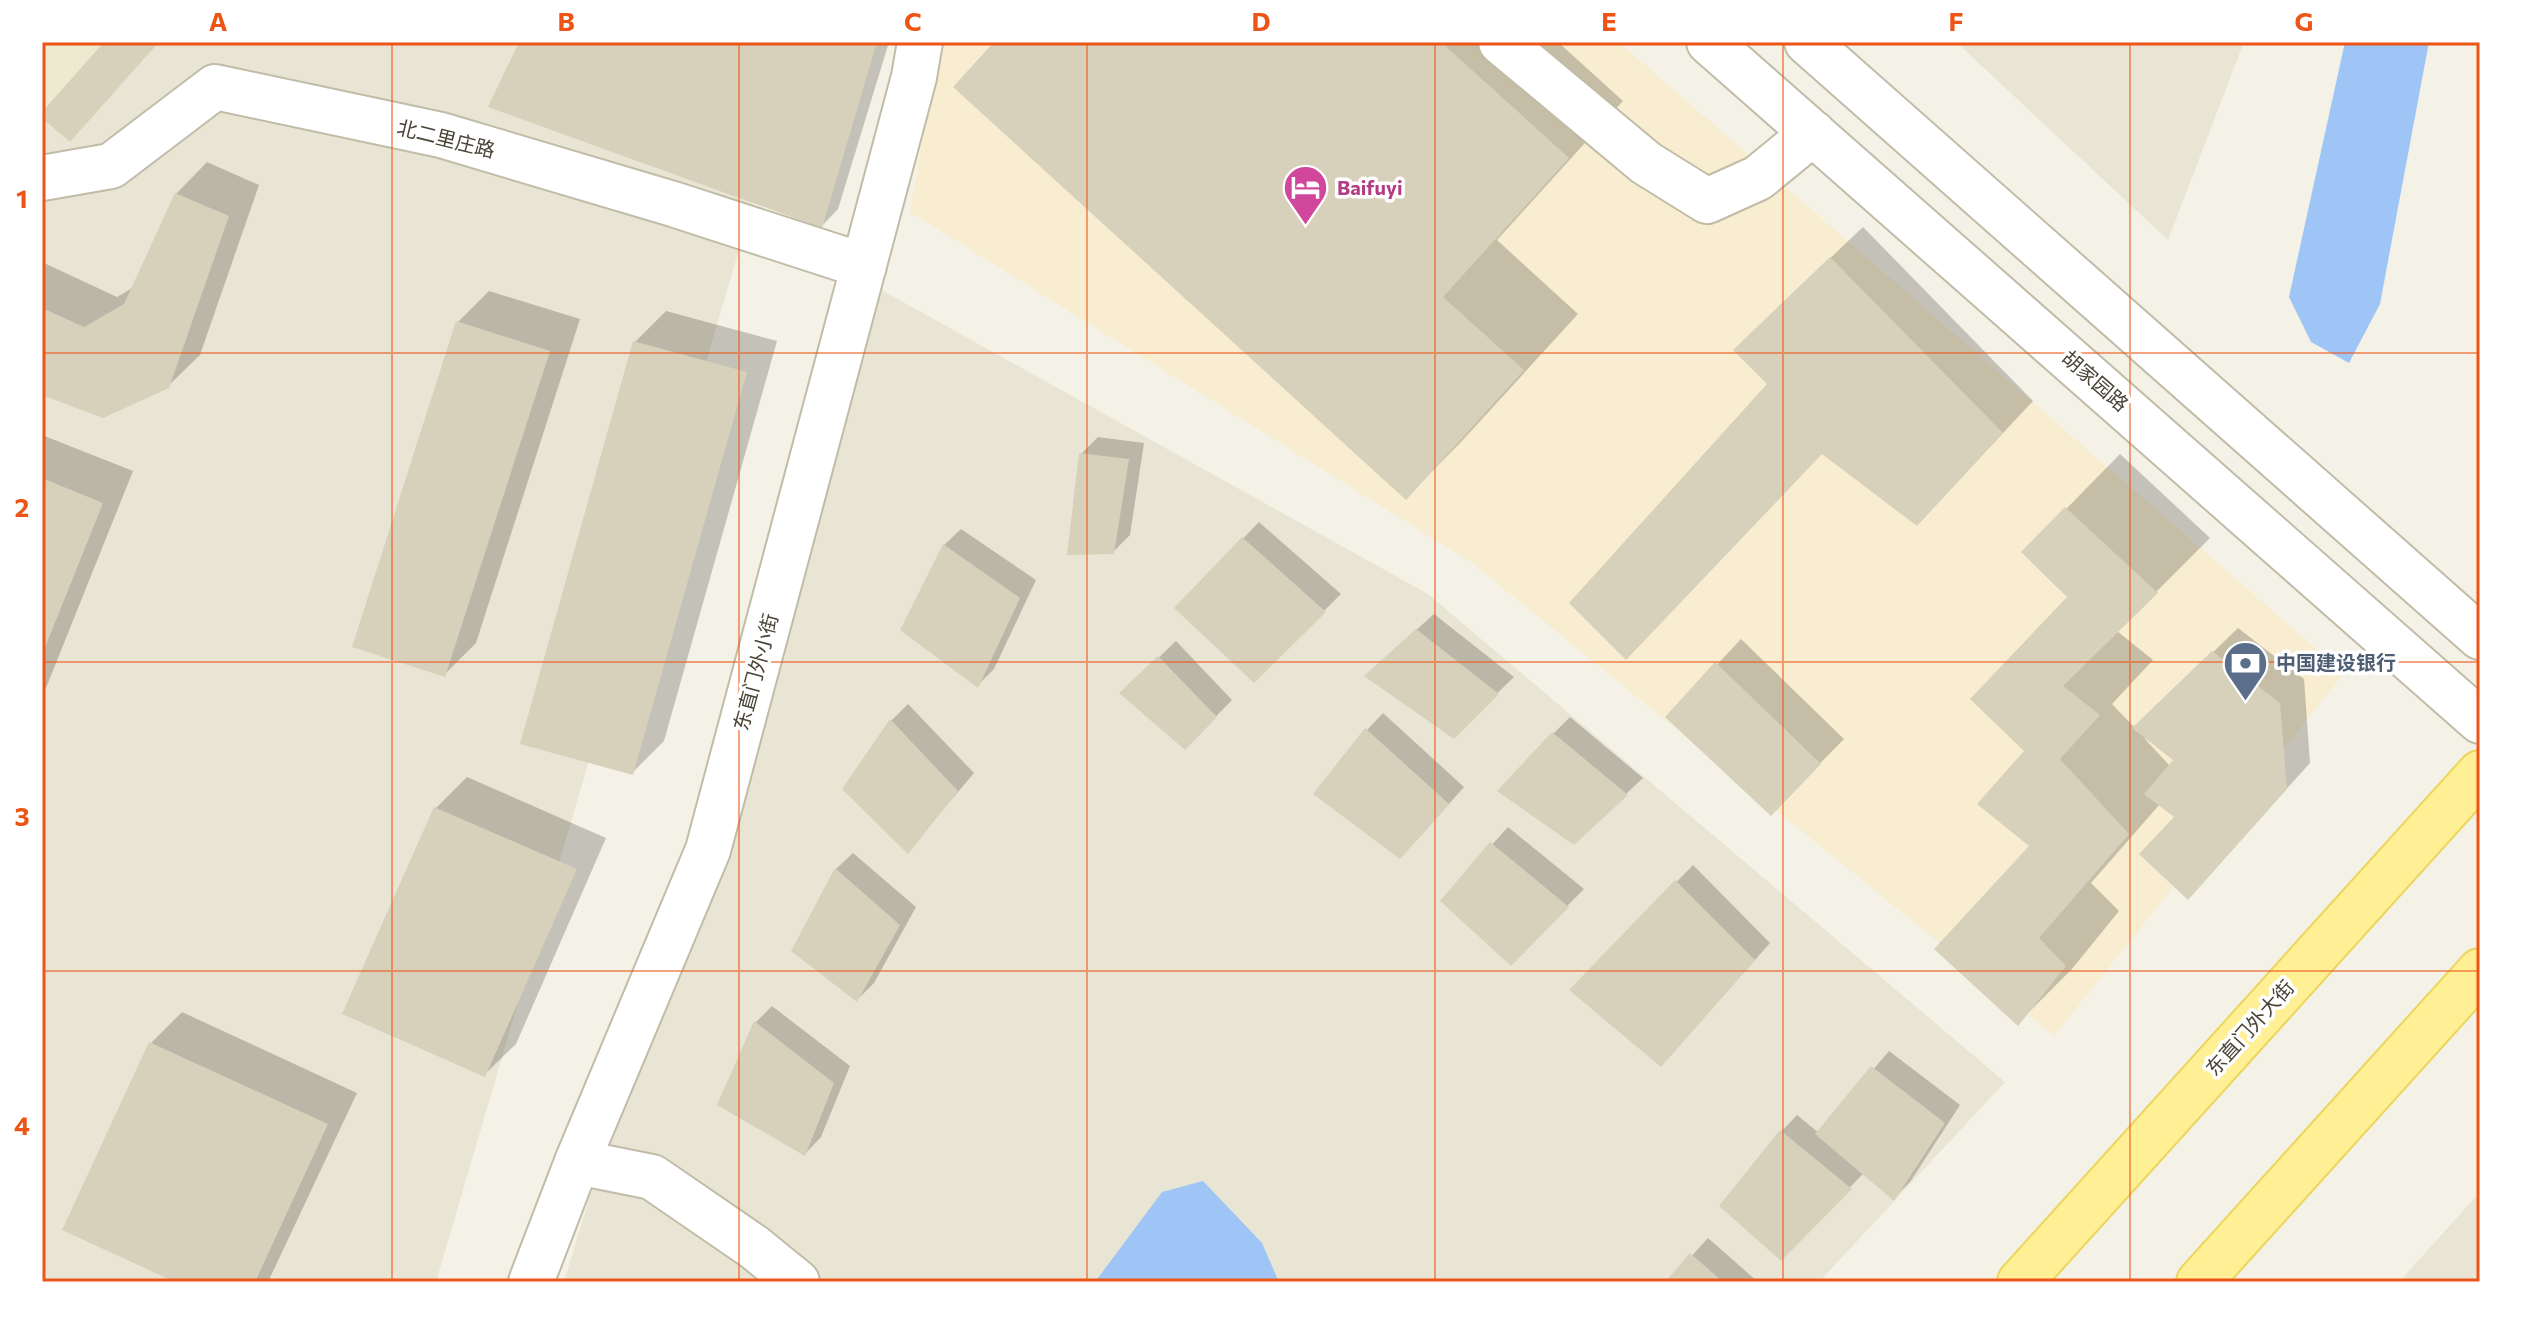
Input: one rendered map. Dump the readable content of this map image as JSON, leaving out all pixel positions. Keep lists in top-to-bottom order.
{
  "streets": {
    "main road": ["东直门外大街"],
    "street": ["北二里庄路", "胡家园路", "东直门外小街"]
  },
  "crossings": [
    ["北二里庄路", "东直门外小街"]
  ],
  "places": {
    "hotel": ["Baifuyi"],
    "bank": ["中国建设银行"]
  },
  "grid": {
    "columns": [
      "A",
      "B",
      "C",
      "D",
      "E",
      "F",
      "G"
    ],
    "rows": [
      "1",
      "2",
      "3",
      "4"
    ]
  }
}
